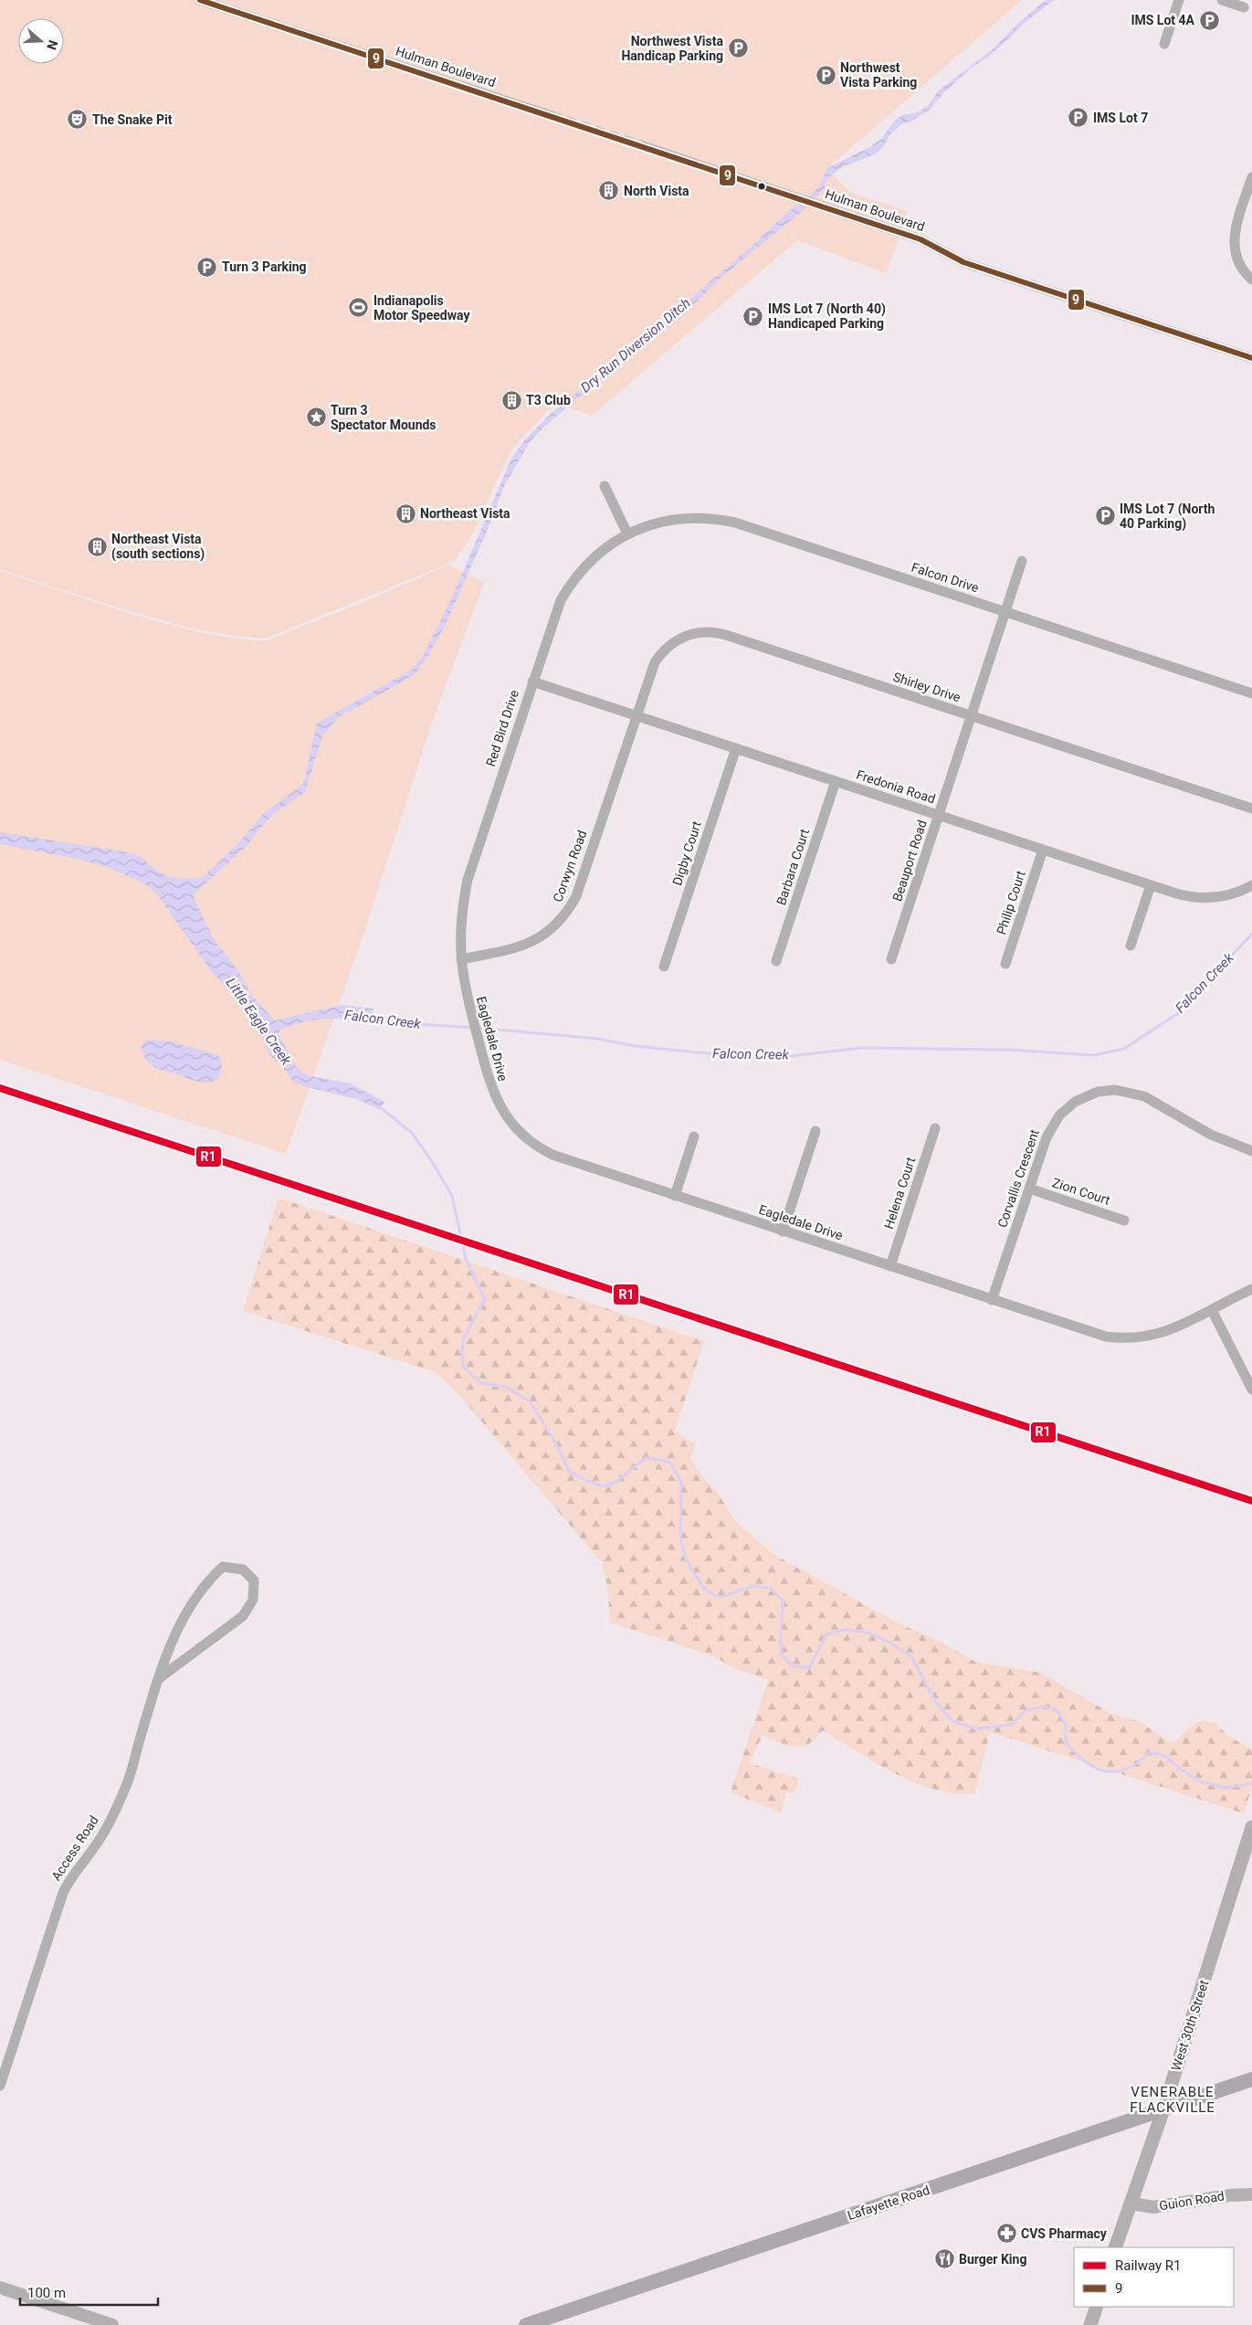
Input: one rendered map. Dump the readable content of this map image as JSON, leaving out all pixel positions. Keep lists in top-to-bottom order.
{
  "streets": {
    "main road": ["West 30th Street", "Lafayette Road"],
    "street": [
      "Hulman Boulevard",
      "Falcon Drive",
      "Shirley Drive",
      "Red Bird Drive",
      "Fredonia Road",
      "Digby Court",
      "Beauport Road",
      "Corwyn Road",
      "Barbara Court",
      "Philip Court",
      "Eagledale Drive",
      "Corvallis Crescent",
      "Zion Court",
      "Helena Court",
      "Access Road",
      "Guion Road"
    ]
  },
  "crossings": [
    ["Falcon Drive", "Red Bird Drive"],
    ["Falcon Drive", "Beauport Road"],
    ["Shirley Drive", "Fredonia Road"],
    ["Shirley Drive", "Beauport Road"],
    ["Shirley Drive", "Corwyn Road"],
    ["Red Bird Drive", "Fredonia Road"],
    ["Red Bird Drive", "Corwyn Road"],
    ["Red Bird Drive", "Eagledale Drive"],
    ["Fredonia Road", "Digby Court"],
    ["Fredonia Road", "Beauport Road"],
    ["Fredonia Road", "Corwyn Road"],
    ["Fredonia Road", "Barbara Court"],
    ["Fredonia Road", "Philip Court"],
    ["Corwyn Road", "Eagledale Drive"],
    ["Eagledale Drive", "Corvallis Crescent"],
    ["Eagledale Drive", "Helena Court"],
    ["Corvallis Crescent", "Zion Court"],
    ["West 30th Street", "Guion Road"],
    ["West 30th Street", "Lafayette Road"]
  ],
  "districts": ["VENERABLE FLACKVILLE"],
  "water": ["Dry Run Diversion Ditch", "Falcon Creek", "Little Eagle Creek"],
  "places": {
    "parking": [
      "IMS Lot 4A",
      "Northwest Vista Handicap Parking",
      "Northwest Vista Parking",
      "IMS Lot 7",
      "Turn 3 Parking",
      "IMS Lot 7 (North 40) Handicaped Parking",
      "IMS Lot 7 (North 40 Parking)"
    ],
    "theatre": ["The Snake Pit"],
    "building": [
      "North Vista",
      "T3 Club",
      "Northeast Vista",
      "Northeast Vista (south sections)"
    ],
    "sports": ["Indianapolis Motor Speedway"],
    "place": ["Turn 3 Spectator Mounds"],
    "pharmacy": ["CVS Pharmacy"],
    "restaurant": ["Burger King"]
  },
  "lines": ["transit line 9", "rail line R1"],
  "legend": ["Railway R1", "9"],
  "scale_bar": "100 m",
  "north": "right"
}
